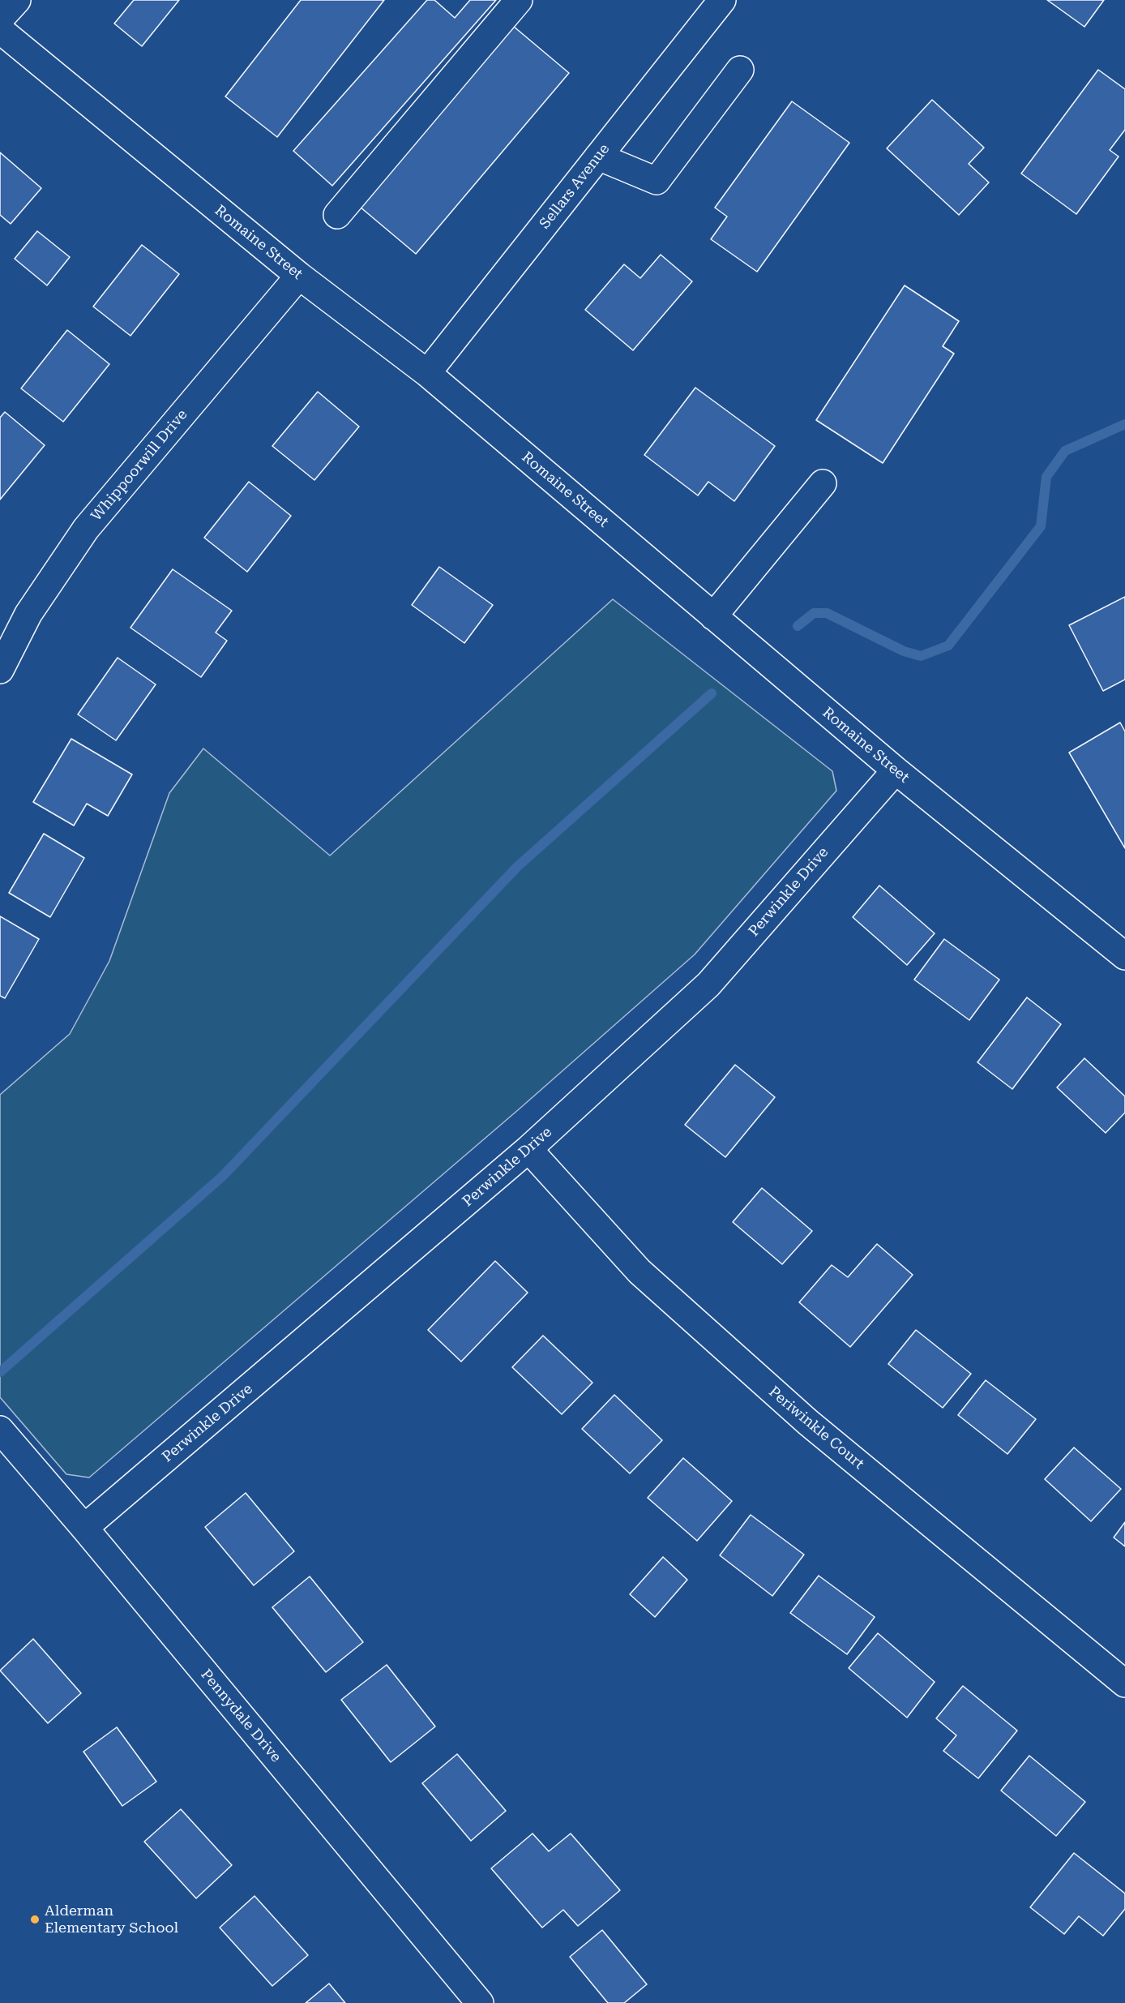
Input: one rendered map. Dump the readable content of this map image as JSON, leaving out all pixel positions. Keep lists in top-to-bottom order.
{
  "streets": {
    "street": [
      "Sellars Avenue",
      "Romaine Street",
      "Whippoorwill Drive",
      "Perwinkle Drive",
      "Periwinkle Court",
      "Pennydale Drive"
    ]
  },
  "crossings": [
    ["Sellars Avenue", "Romaine Street"],
    ["Romaine Street", "Whippoorwill Drive"],
    ["Romaine Street", "Perwinkle Drive"],
    ["Perwinkle Drive", "Periwinkle Court"],
    ["Perwinkle Drive", "Pennydale Drive"]
  ],
  "places": ["Alderman Elementary School"]
}
